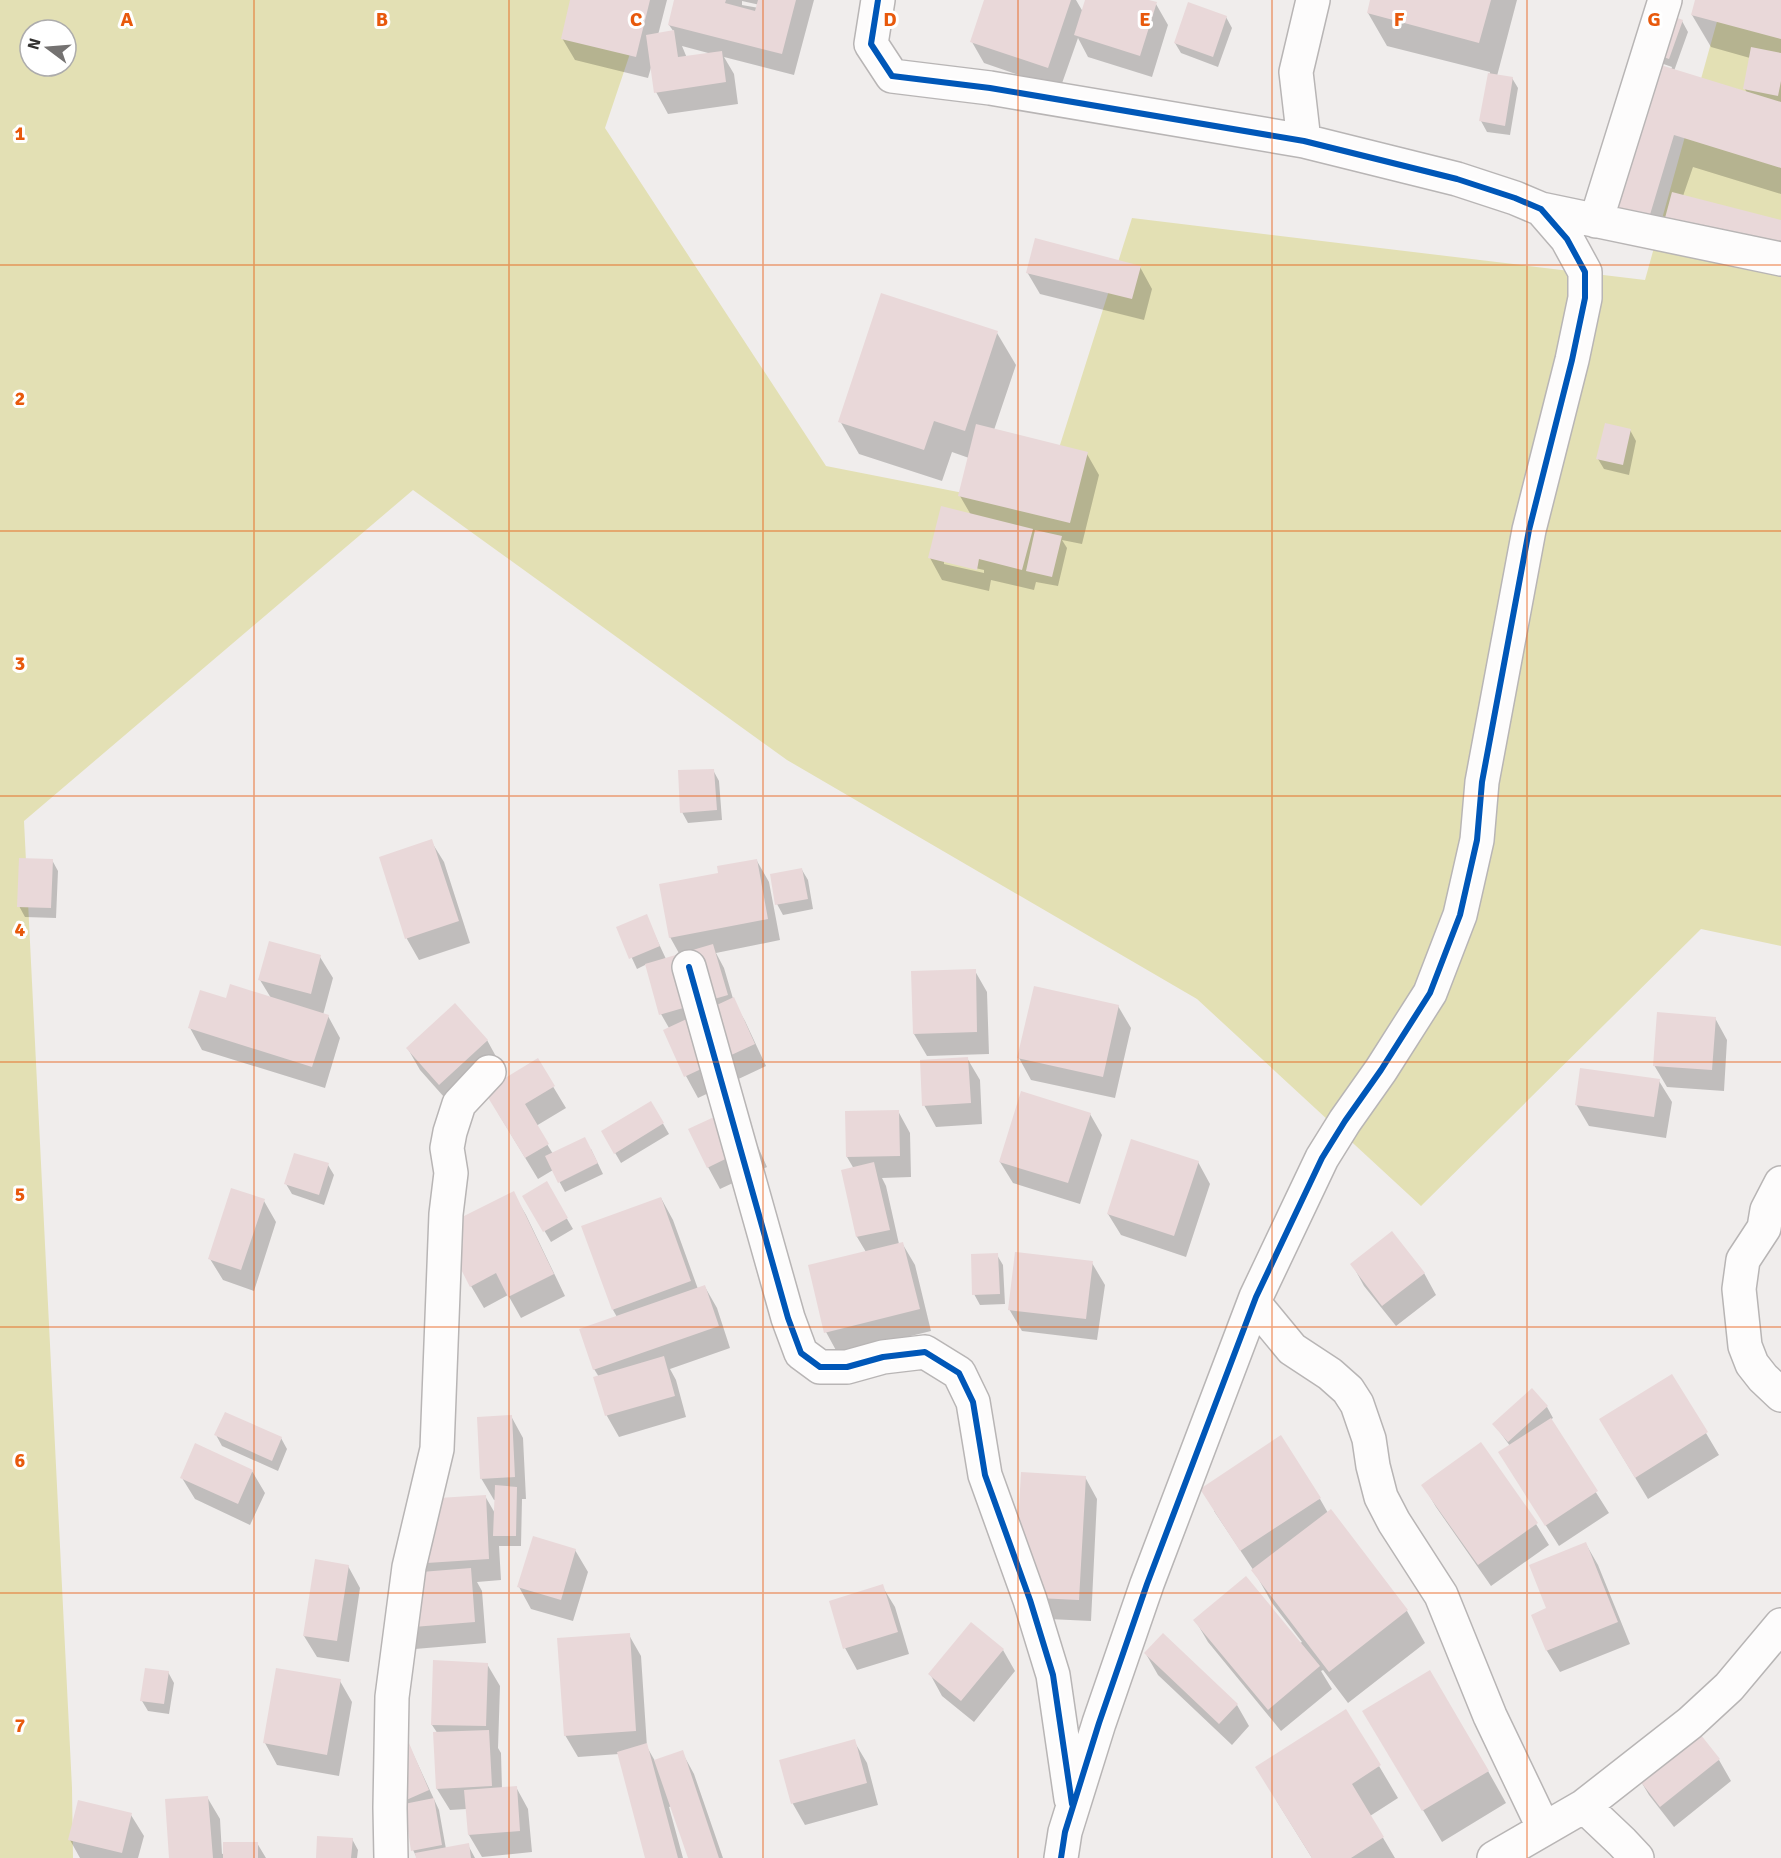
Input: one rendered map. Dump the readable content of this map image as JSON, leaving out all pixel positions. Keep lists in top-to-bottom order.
{
  "north": "left",
  "grid": {
    "columns": [
      "A",
      "B",
      "C",
      "D",
      "E",
      "F",
      "G"
    ],
    "rows": [
      "1",
      "2",
      "3",
      "4",
      "5",
      "6",
      "7"
    ]
  }
}
